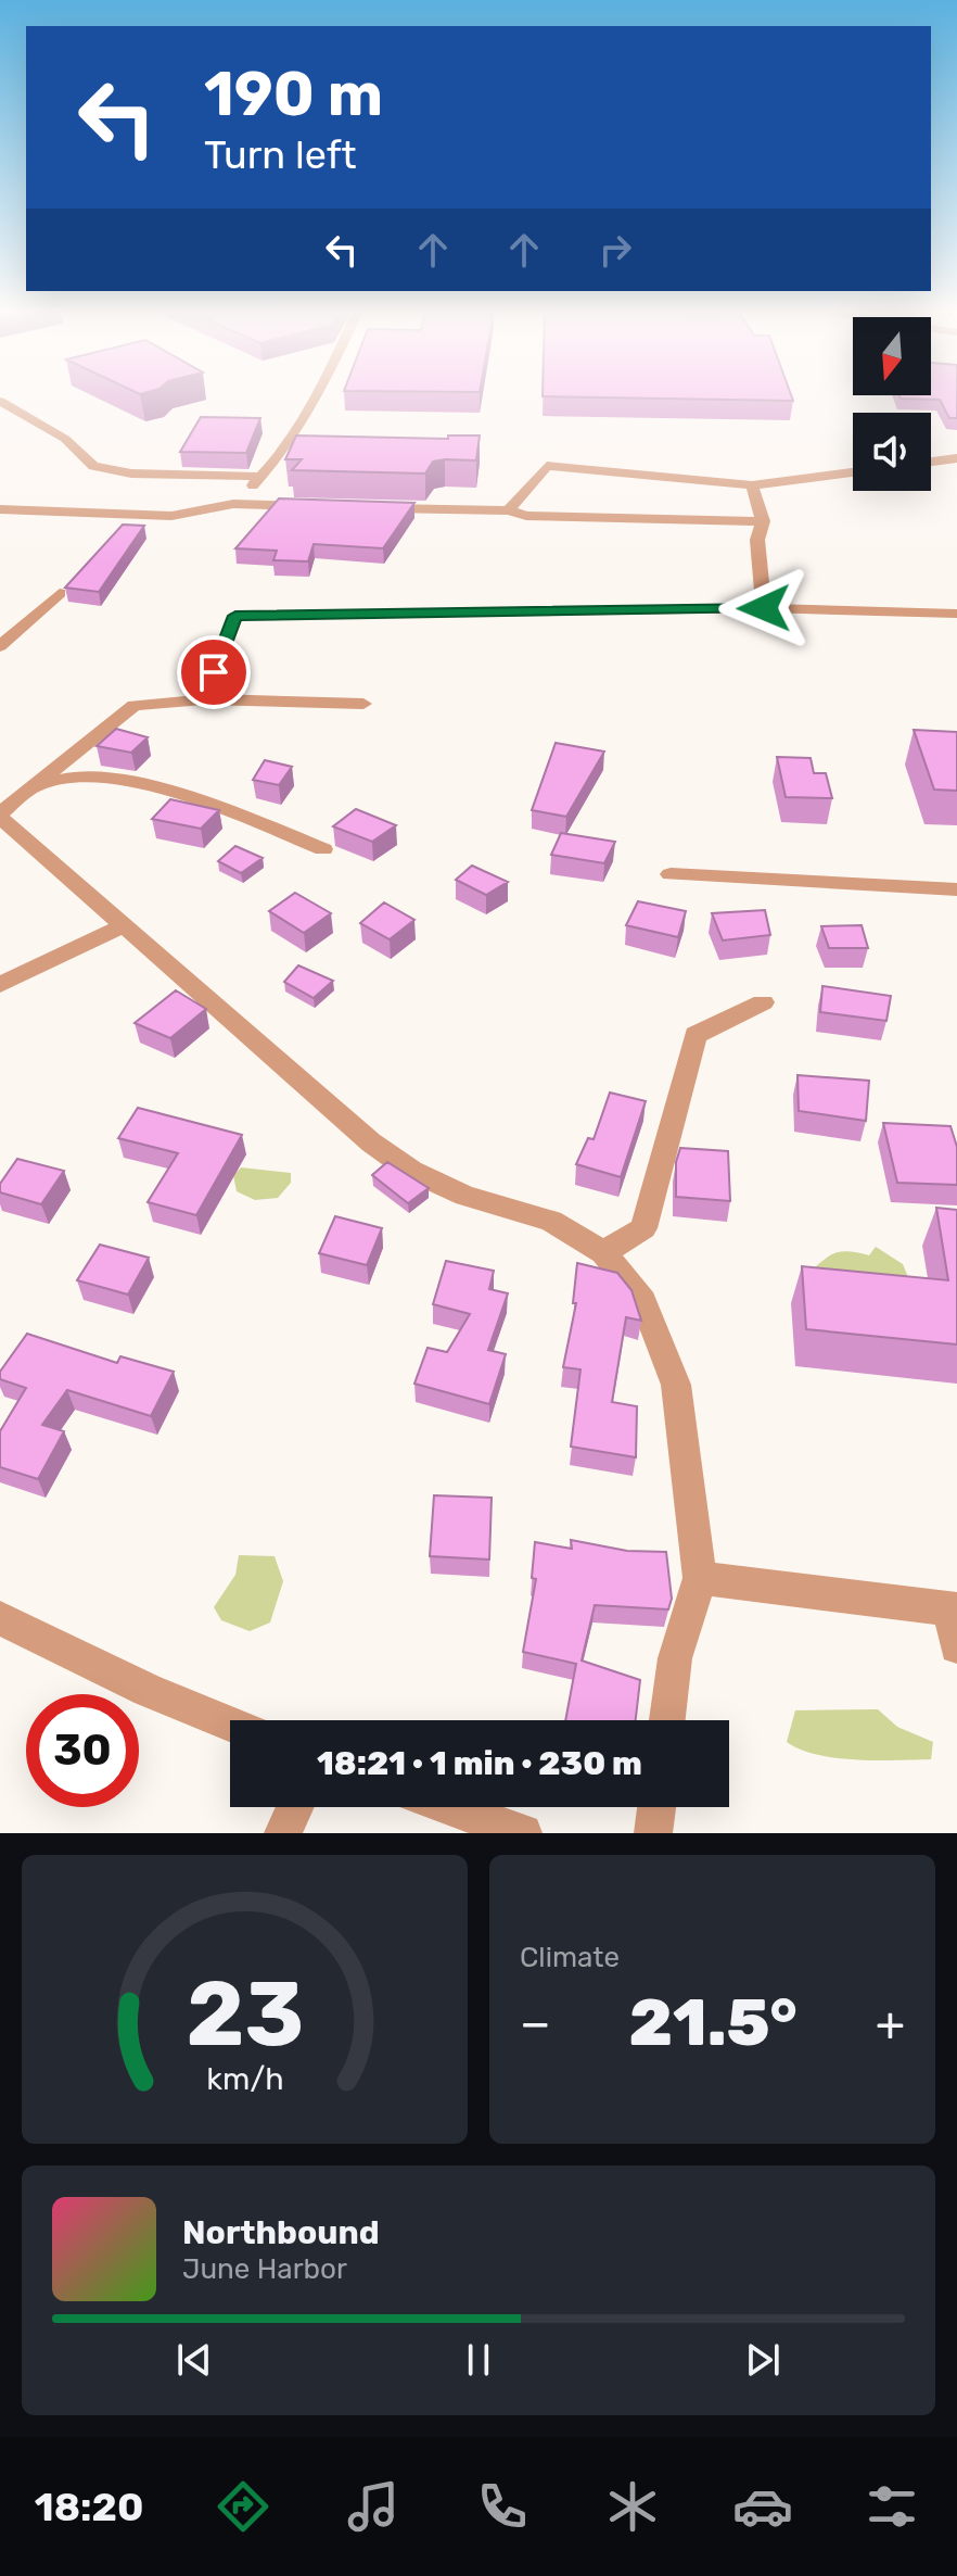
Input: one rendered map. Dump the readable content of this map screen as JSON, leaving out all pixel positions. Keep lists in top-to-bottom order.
{
  "north": "bottom",
  "page": {
    "turn": ["190 m", "Turn left"],
    "limit": "30",
    "trip": "18:21 · 1 min · 230 m",
    "tile": "Climate",
    "heat": ["−", "21.5°", "+"],
    "song": ["Northbound", "June Harbor"],
    "tabs": "18:20",
    "gauge": ["23", "km/h"]
  }
}
